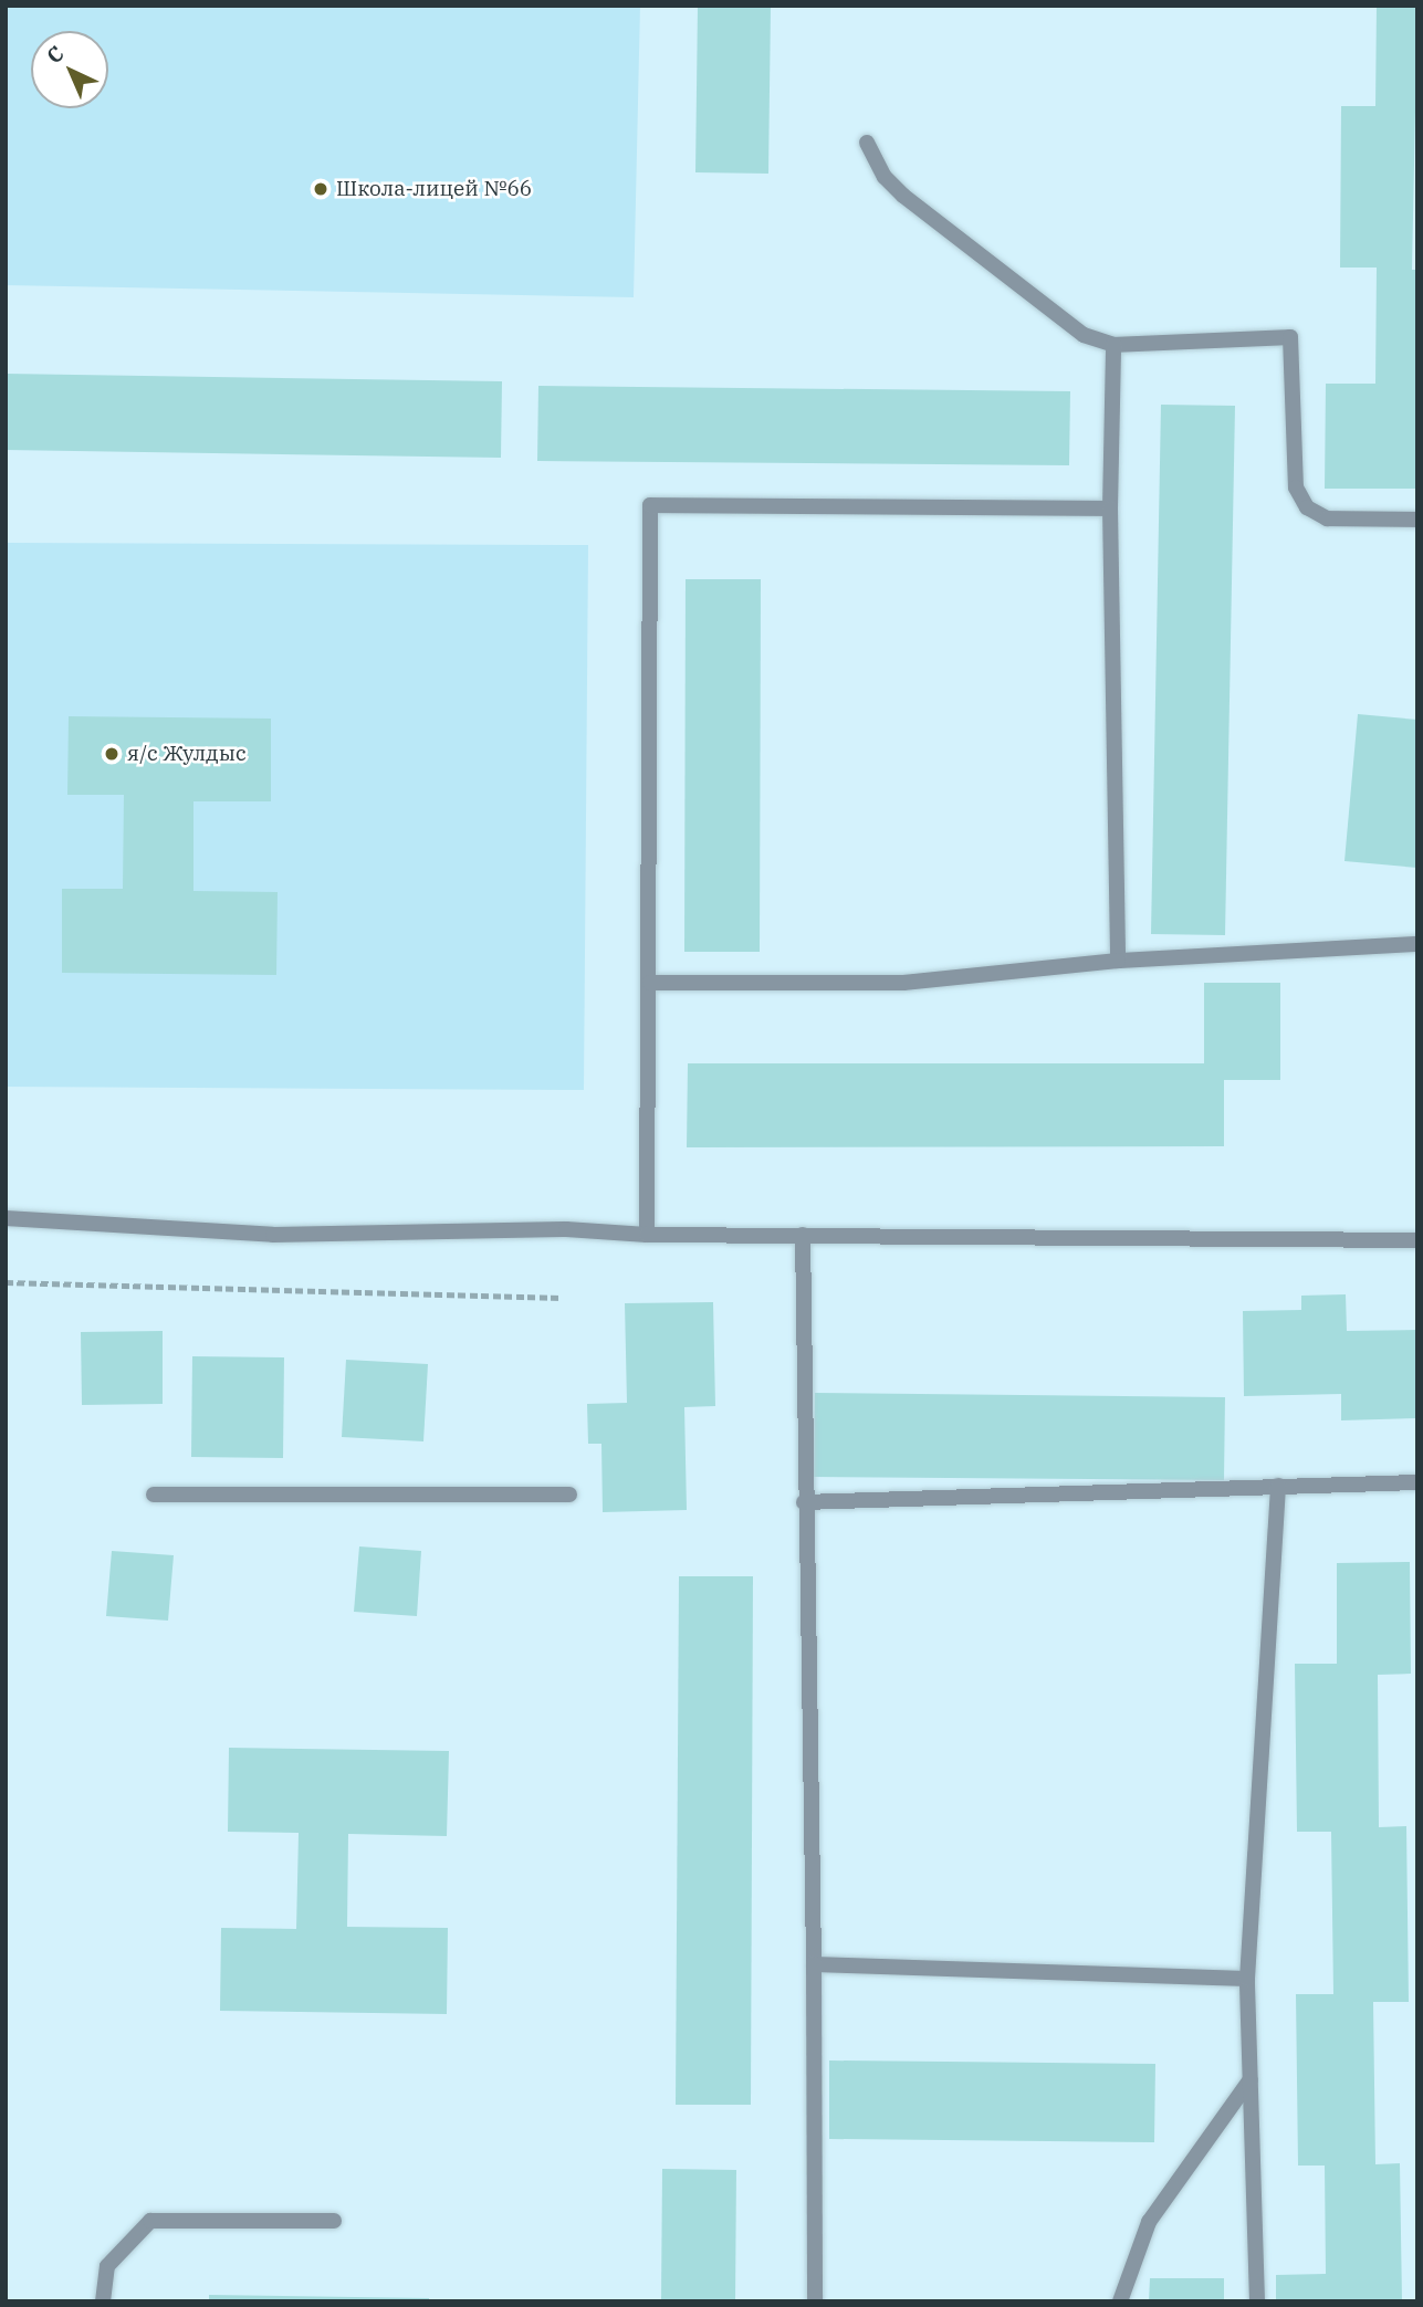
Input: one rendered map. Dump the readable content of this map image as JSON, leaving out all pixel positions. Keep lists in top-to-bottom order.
{
  "places": ["Школа-лицей №66", "я/c Жулдыс"],
  "north": "top left"
}
